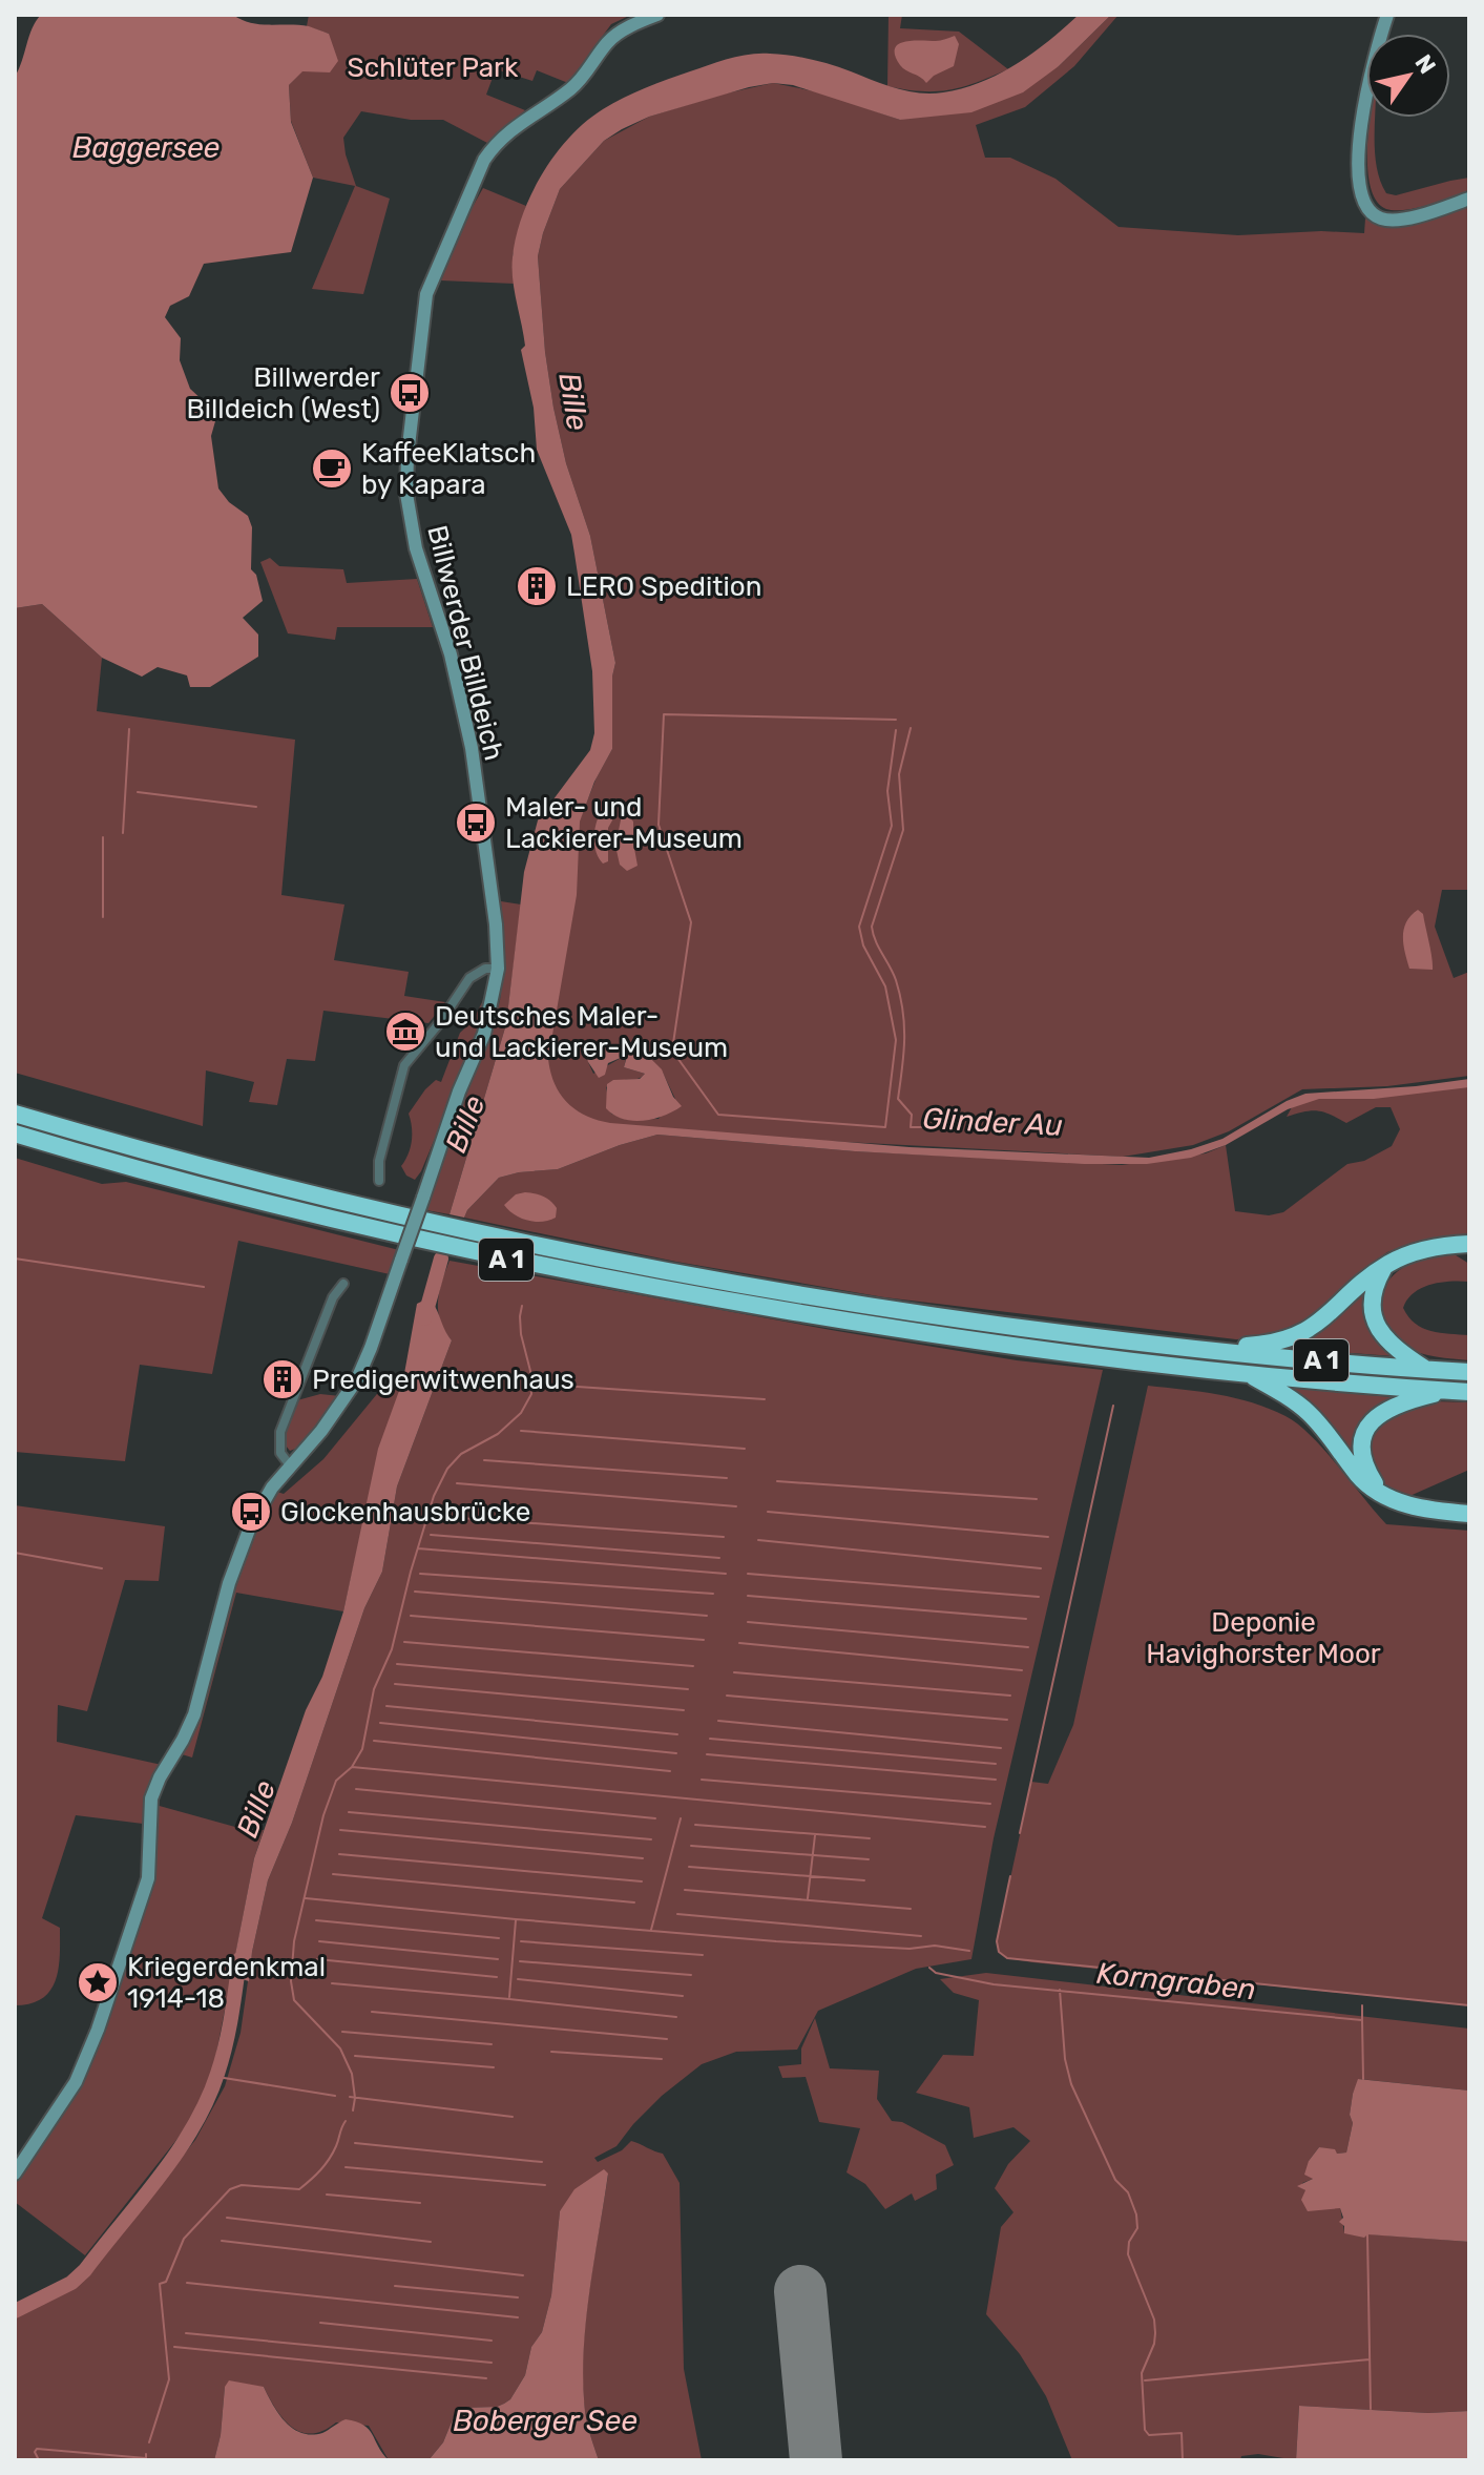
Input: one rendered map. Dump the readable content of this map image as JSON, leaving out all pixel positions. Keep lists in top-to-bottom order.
{
  "streets": {
    "highway": ["A 1"],
    "street": ["Billwerder Billdeich"]
  },
  "water": [
    "Baggersee",
    "Bille",
    "Glinder Au",
    "Korngraben",
    "Boberger See"
  ],
  "parks": ["Schlüter Park", "Deponie Havighorster Moor"],
  "places": {
    "bus stop": ["Billwerder Billdeich (West)", "Maler- und Lackierer-Museum", "Glockenhausbrücke"],
    "cafe": ["KaffeeKlatsch by Kapara"],
    "building": ["LERO Spedition", "Predigerwitwenhaus"],
    "museum": ["Deutsches Maler- und Lackierer-Museum"],
    "place": ["Kriegerdenkmal 1914-18"]
  },
  "north": "top right"
}
